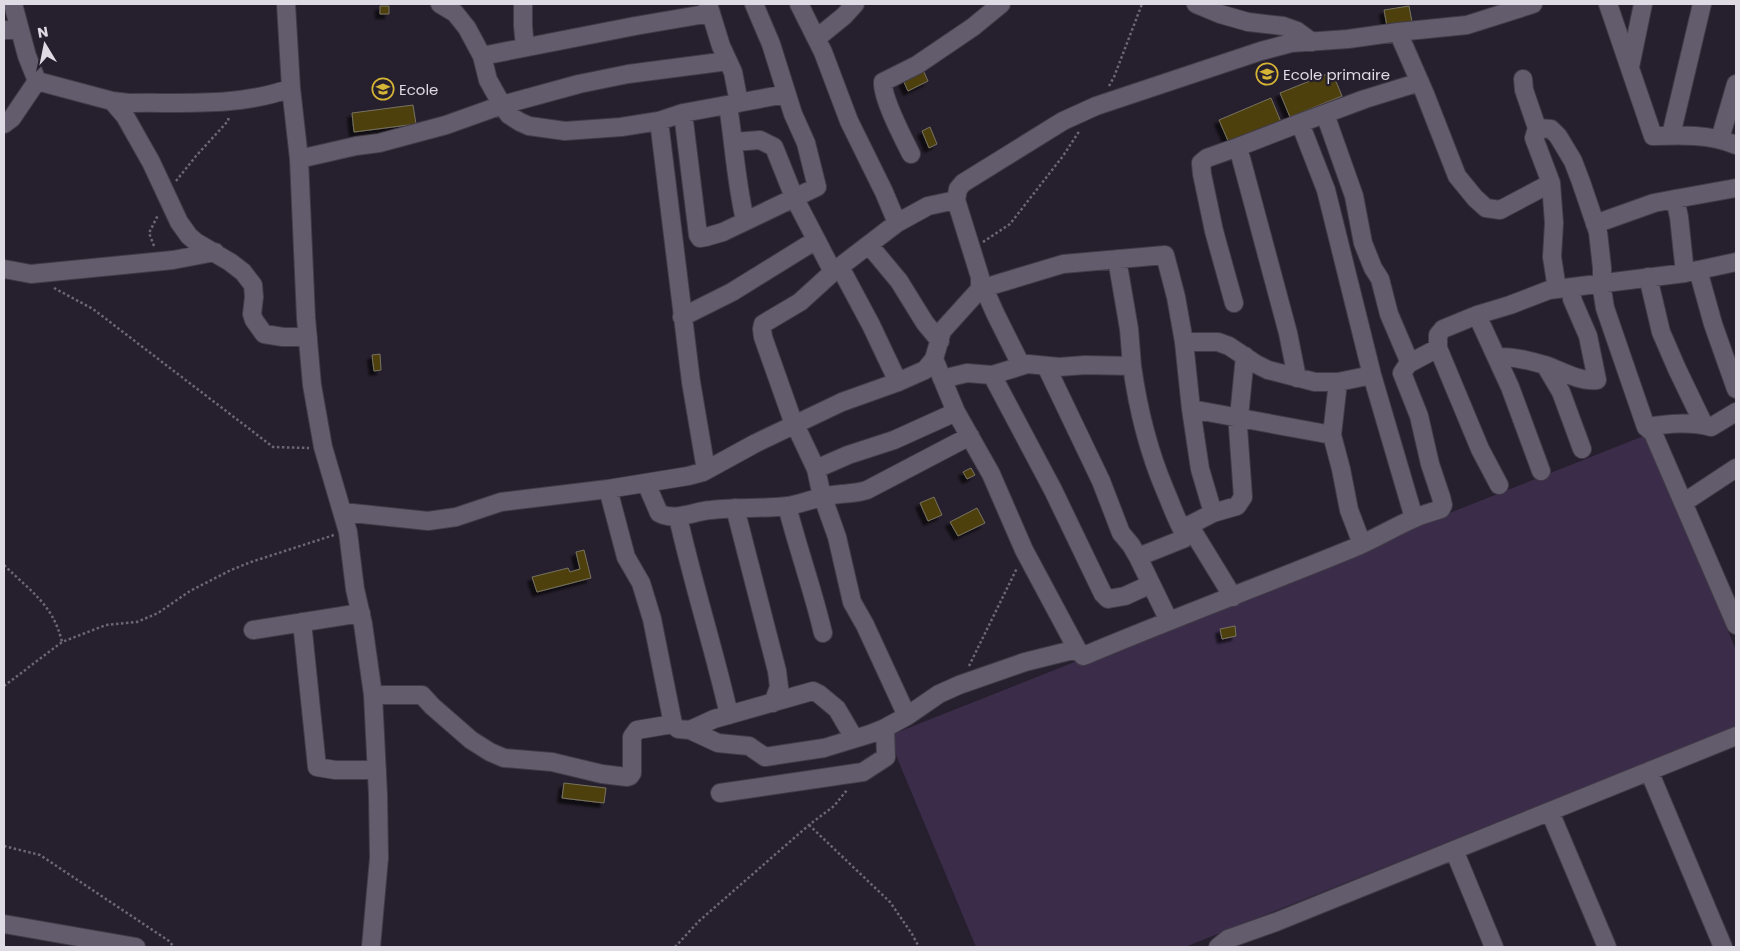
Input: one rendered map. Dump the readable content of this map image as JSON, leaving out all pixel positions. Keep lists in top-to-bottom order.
{
  "places": {
    "school or university": ["Ecole primaire", "Ecole"]
  },
  "north": "top"
}
